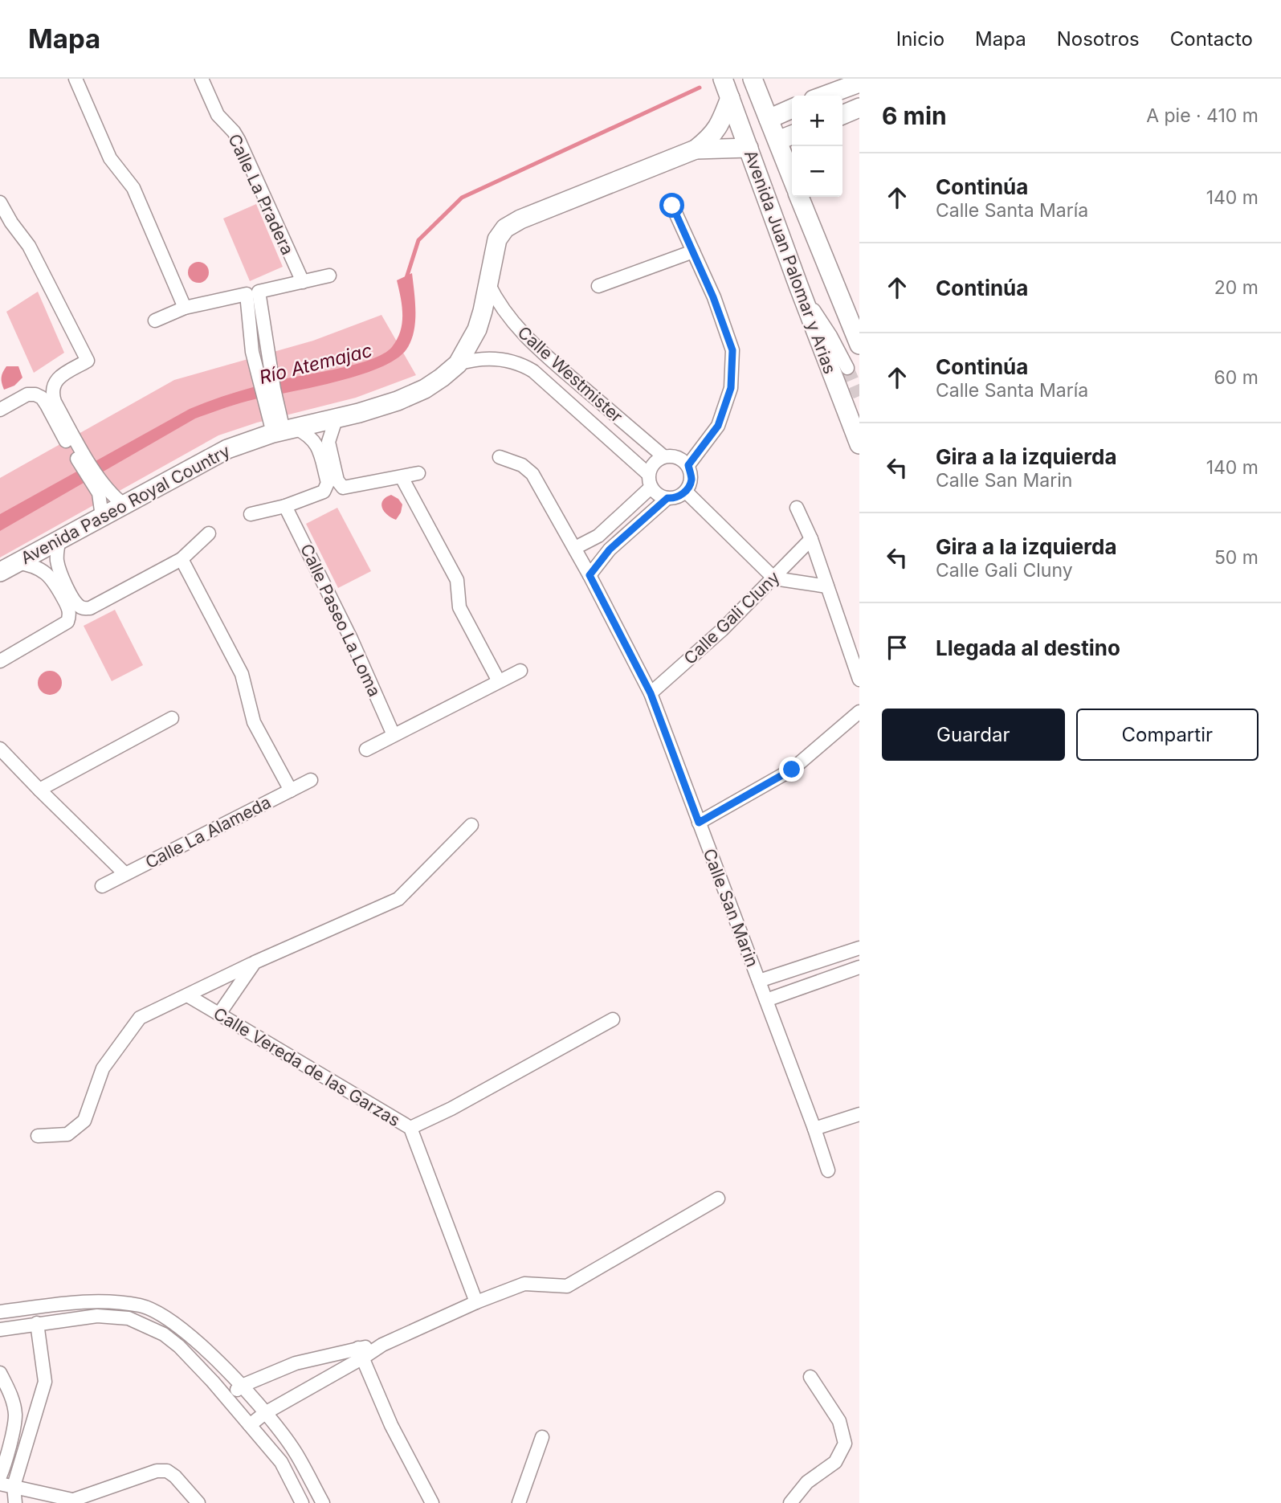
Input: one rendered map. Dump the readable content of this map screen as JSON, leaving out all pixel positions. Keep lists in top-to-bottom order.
{
  "streets": {
    "street": [
      "Calle La Pradera",
      "Avenida Juan Palomar y Arias",
      "Calle Westmister",
      "Avenida Paseo Royal Country",
      "Calle Gali Cluny",
      "Calle Paseo La Loma",
      "Calle La Alameda",
      "Calle San Marin",
      "Calle Vereda de las Garzas"
    ]
  },
  "crossings": [
    ["Avenida Juan Palomar y Arias", "Avenida Paseo Royal Country"],
    ["Calle Westmister", "Avenida Paseo Royal Country"],
    ["Calle Gali Cluny", "Calle San Marin"]
  ],
  "water": ["Río Atemajac"],
  "page": {
    "header": "Mapa",
    "nav": [
      "Inicio",
      "Mapa",
      "Nosotros",
      "Contacto"
    ],
    "heading": ["6 min", "A pie · 410 m"],
    "map_buttons": ["+", "−"],
    "list": [
      ["Continúa", "Calle Santa María", "140 m"],
      ["Continúa", "20 m"],
      ["Continúa", "Calle Santa María", "60 m"],
      ["Gira a la izquierda", "Calle San Marin", "140 m"],
      ["Gira a la izquierda", "Calle Gali Cluny", "50 m"],
      "Llegada al destino"
    ],
    "buttons": ["Guardar", "Compartir"]
  }
}
